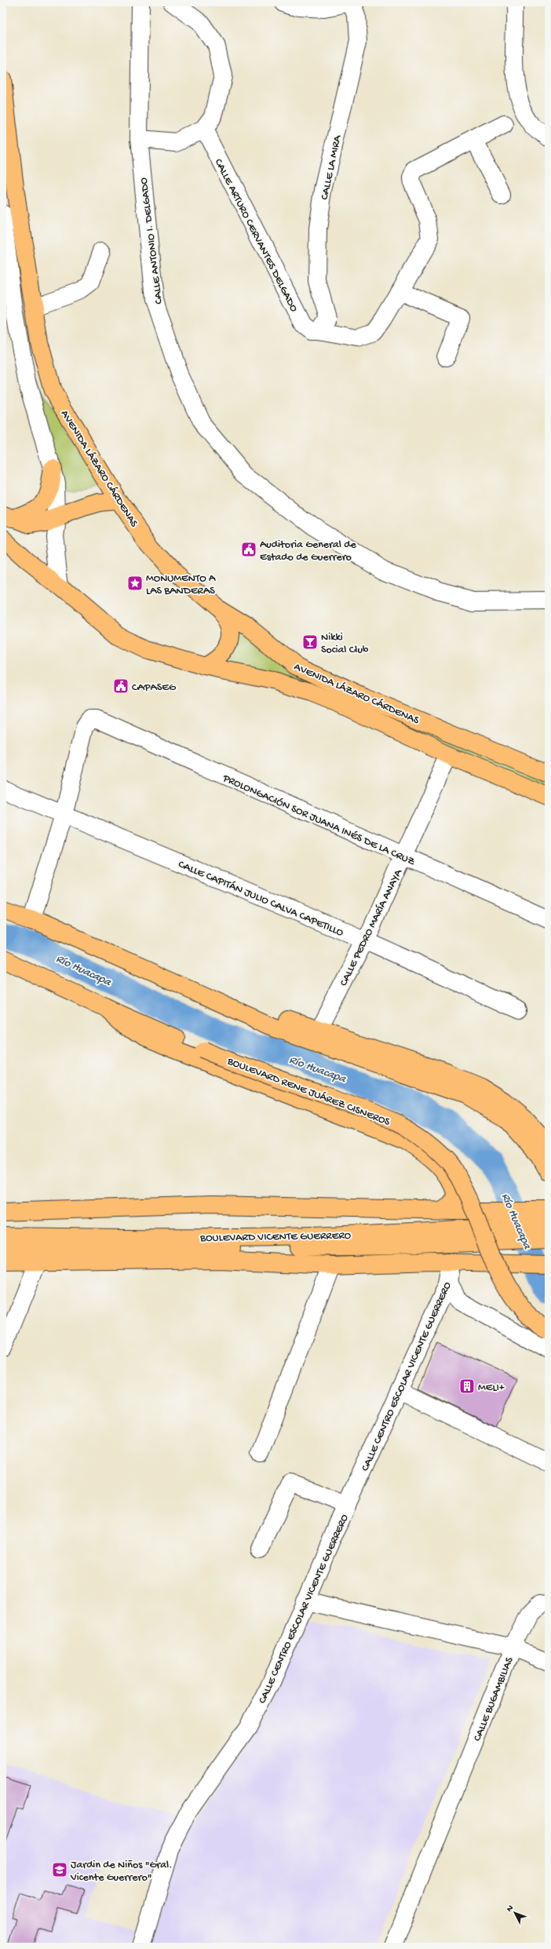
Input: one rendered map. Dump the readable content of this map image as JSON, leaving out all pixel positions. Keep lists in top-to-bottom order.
{
  "streets": {
    "main road": ["AVENIDA LÁZARO CÁRDENAS", "BOULEVARD RENE JUÁREZ CISNEROS", "BOULEVARD VICENTE GUERRERO"],
    "street": [
      "CALLE LA MIRA",
      "CALLE ARTURO CERVANTES DELGADO",
      "CALLE ANTONIO I. DELGADO",
      "PROLONGACIÓN SOR JUANA INÉS DE LA CRUZ",
      "CALLE CAPITÁN JULIO CALVA CAPETILLO",
      "CALLE PEDRO MARÍA ANAYA",
      "CALLE CENTRO ESCOLAR VICENTE GUERRERO",
      "CALLE BUGAMBILIAS"
    ]
  },
  "crossings": [
    ["CALLE LA MIRA", "CALLE ARTURO CERVANTES DELGADO"],
    ["AVENIDA LÁZARO CÁRDENAS", "CALLE PEDRO MARÍA ANAYA"],
    ["PROLONGACIÓN SOR JUANA INÉS DE LA CRUZ", "CALLE CAPITÁN JULIO CALVA CAPETILLO"],
    ["PROLONGACIÓN SOR JUANA INÉS DE LA CRUZ", "CALLE PEDRO MARÍA ANAYA"],
    ["CALLE CAPITÁN JULIO CALVA CAPETILLO", "CALLE PEDRO MARÍA ANAYA"],
    ["CALLE CENTRO ESCOLAR VICENTE GUERRERO", "CALLE BUGAMBILIAS"]
  ],
  "water": ["Río Huacapa"],
  "places": {
    "public building": ["Auditoria General de Estado de Guerrero", "CAPASEG"],
    "place": ["MONUMENTO A LAS BANDERAS"],
    "bar": ["Nikki Social Club"],
    "building": ["MELI+"],
    "school or university": ["Jardin de Niños \"Gral. Vicente Guerrero\""]
  },
  "north": "top left"
}
